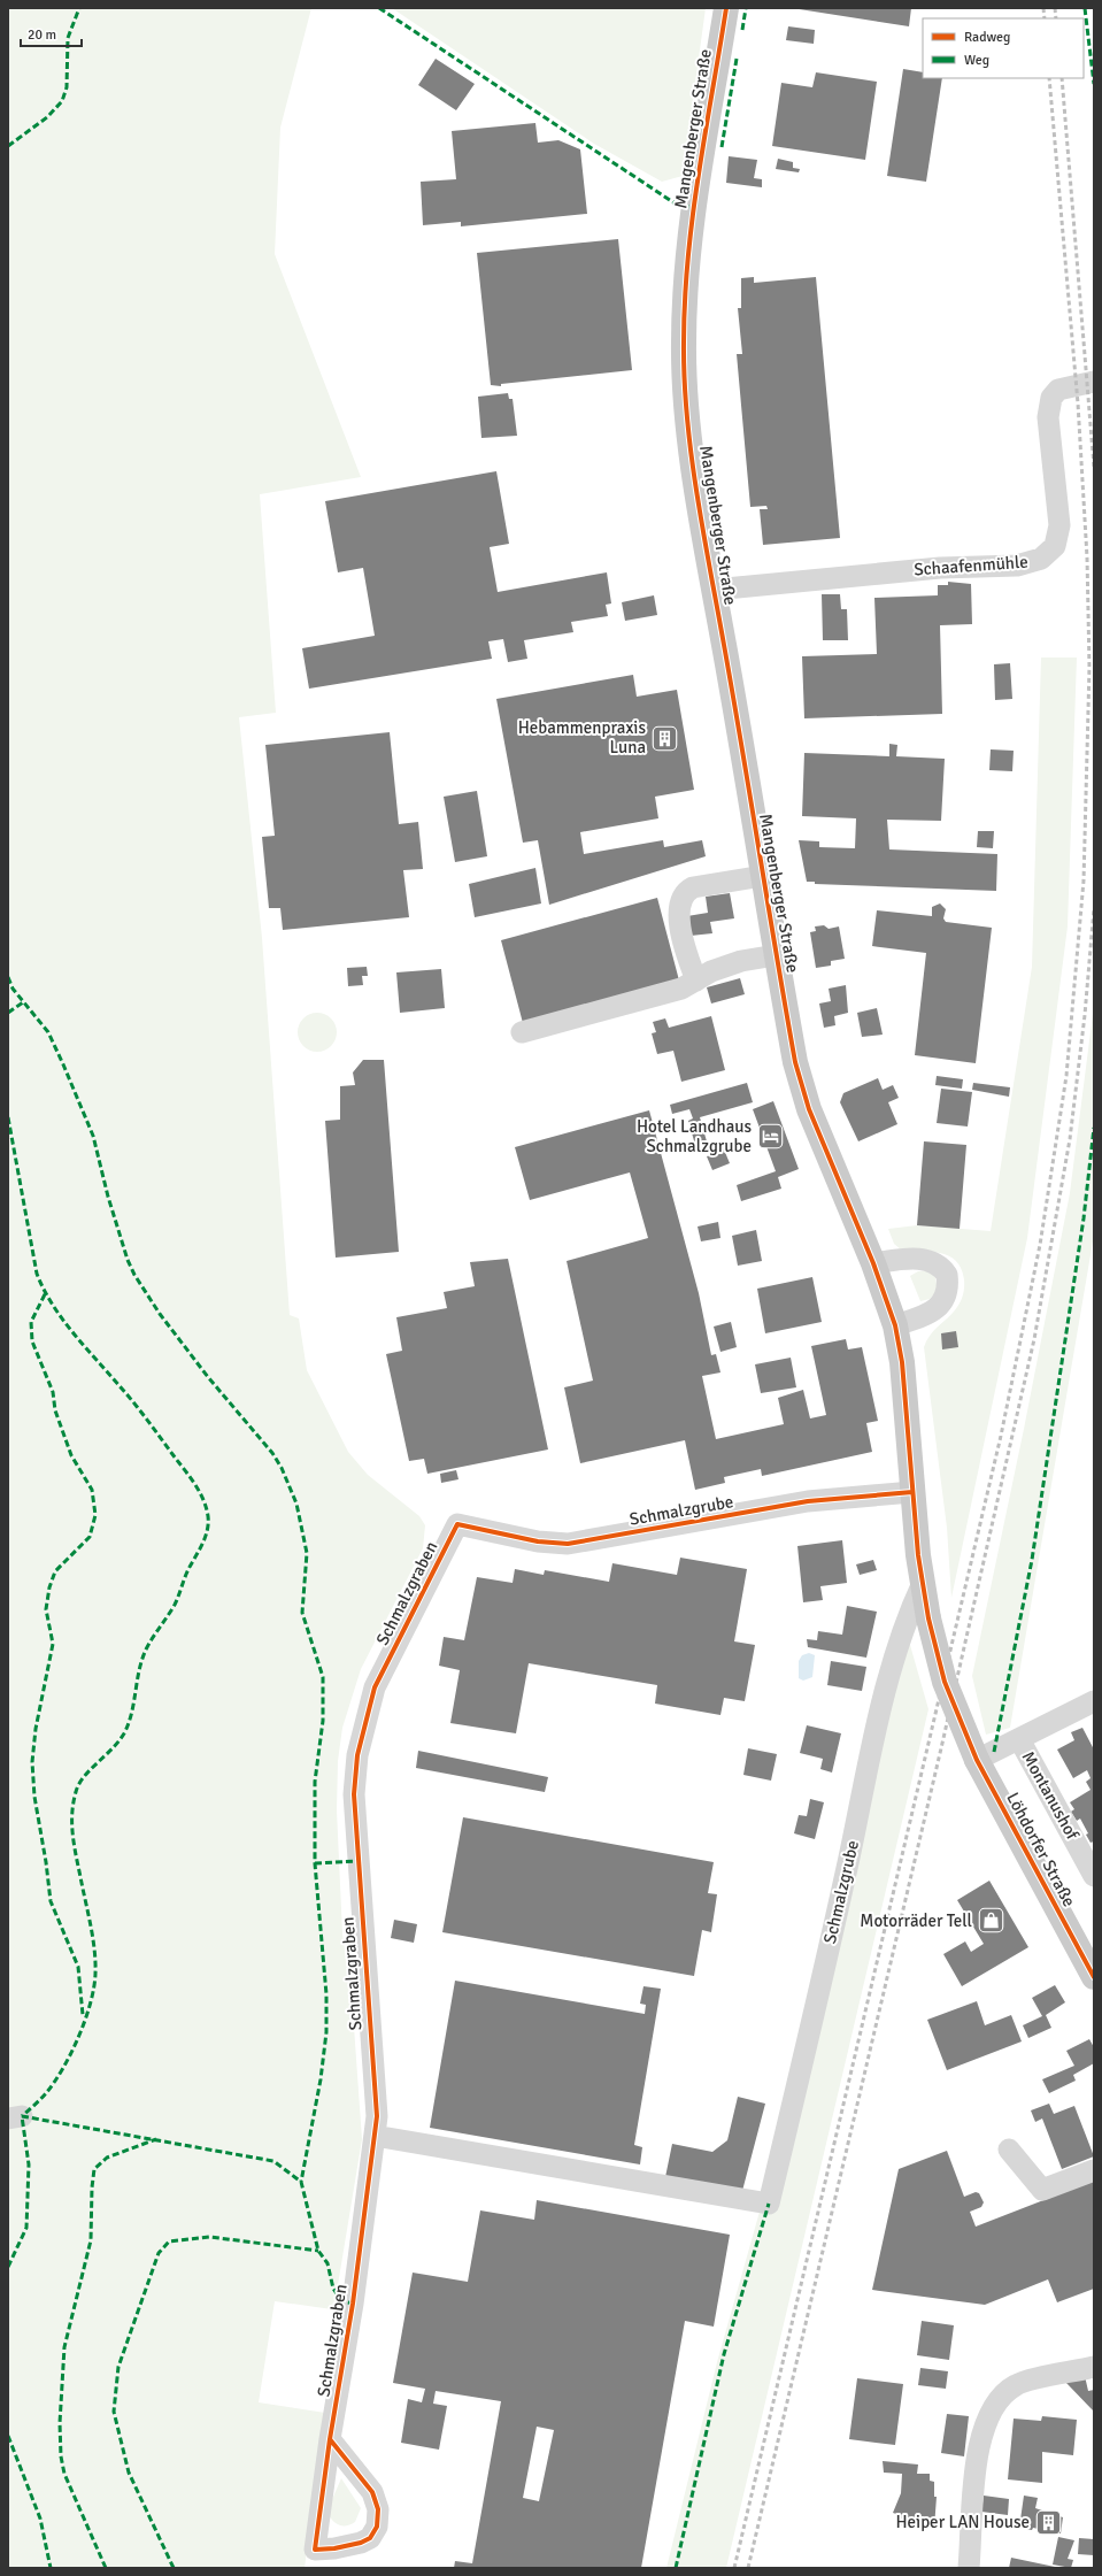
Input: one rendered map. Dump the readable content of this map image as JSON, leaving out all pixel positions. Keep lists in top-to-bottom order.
{
  "streets": {
    "main road": ["Mangenberger Straße", "Löhdorfer Straße"],
    "street": [
      "Schaafenmühle",
      "Schmalzgrube",
      "Schmalzgraben",
      "Montanushof"
    ]
  },
  "crossings": [
    ["Mangenberger Straße", "Schaafenmühle"],
    ["Mangenberger Straße", "Schmalzgrube"],
    ["Mangenberger Straße", "Montanushof"],
    ["Mangenberger Straße", "Löhdorfer Straße"],
    ["Schmalzgrube", "Schmalzgraben"],
    ["Montanushof", "Löhdorfer Straße"]
  ],
  "places": {
    "building": ["Hebammenpraxis Luna", "Heiper LAN House"],
    "hotel": ["Hotel Landhaus Schmalzgrube"],
    "shop": ["Motorräder Tell"]
  },
  "legend": ["Radweg", "Weg"],
  "scale_bar": "20 m"
}
